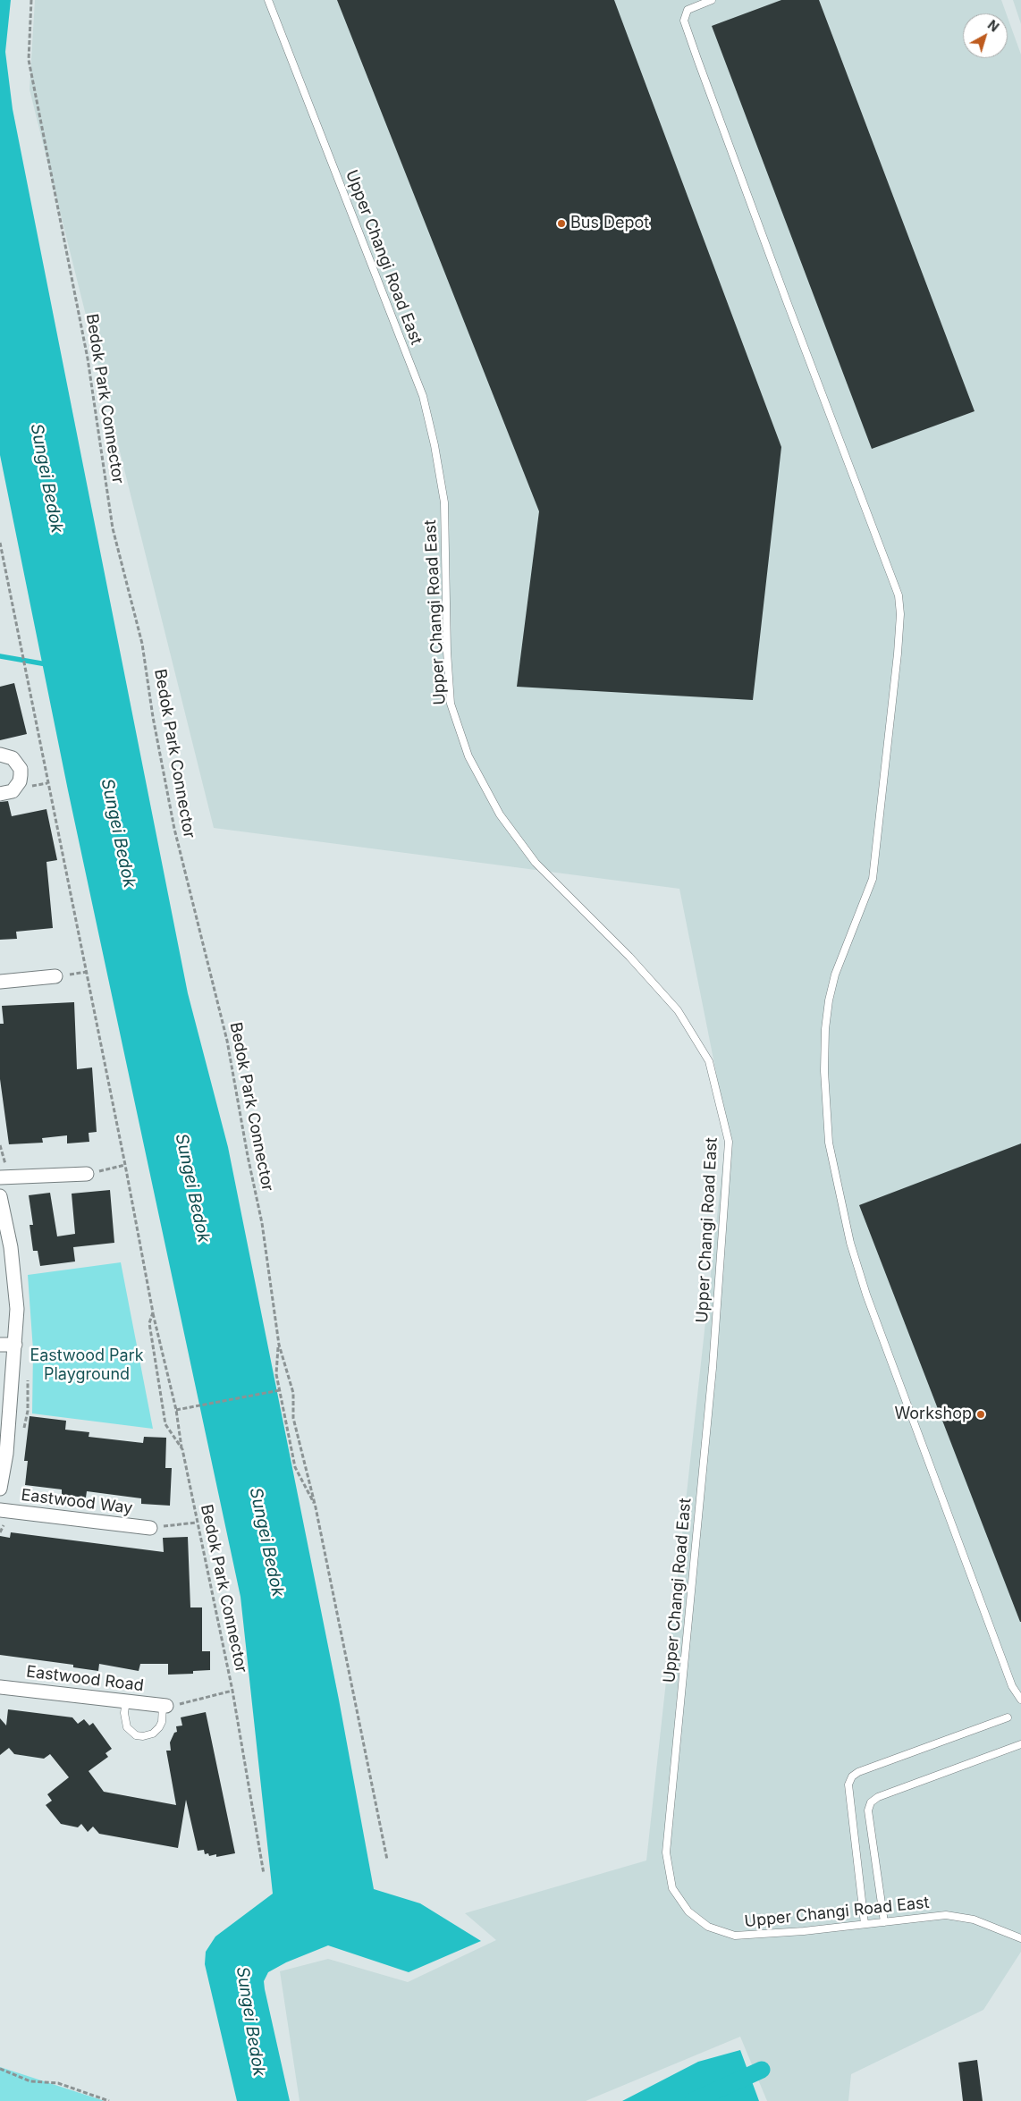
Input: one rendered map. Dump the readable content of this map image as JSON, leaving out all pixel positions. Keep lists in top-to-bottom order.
{
  "streets": {
    "street": ["Eastwood Way", "Eastwood Road"],
    "lane": ["Upper Changi Road East"],
    "path": ["Bedok Park Connector"]
  },
  "water": ["Sungei Bedok"],
  "parks": ["Eastwood Park Playground"],
  "places": ["Bus Depot", "Workshop"],
  "north": "top right"
}
